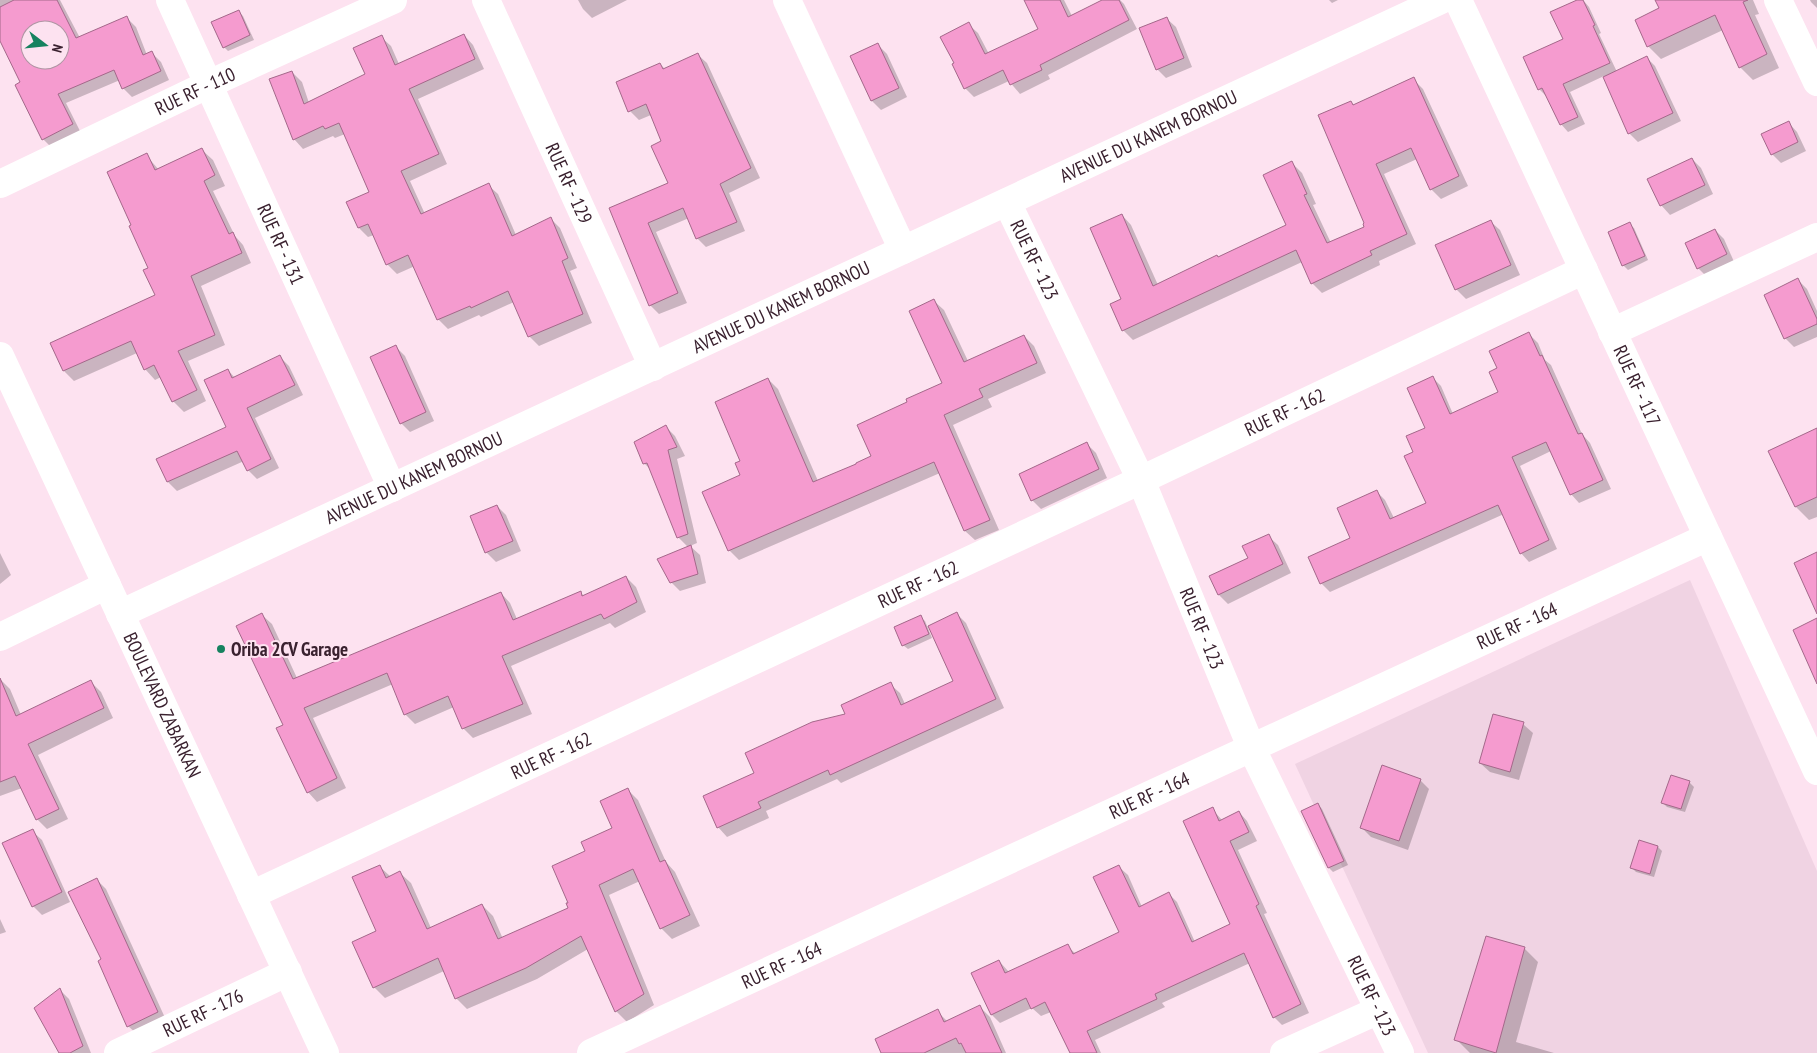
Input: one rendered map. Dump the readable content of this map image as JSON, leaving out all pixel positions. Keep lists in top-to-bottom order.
{
  "streets": {
    "street": [
      "RUE RF - 110",
      "AVENUE DU KANEM BORNOU",
      "RUE RF - 129",
      "RUE RF - 131",
      "RUE RF - 123",
      "RUE RF - 117",
      "RUE RF - 162",
      "RUE RF - 164",
      "BOULEVARD ZABARKAN",
      "RUE RF - 176"
    ]
  },
  "crossings": [
    ["RUE RF - 110", "RUE RF - 131"],
    ["AVENUE DU KANEM BORNOU", "RUE RF - 129"],
    ["AVENUE DU KANEM BORNOU", "RUE RF - 131"],
    ["AVENUE DU KANEM BORNOU", "RUE RF - 123"],
    ["AVENUE DU KANEM BORNOU", "BOULEVARD ZABARKAN"],
    ["RUE RF - 123", "RUE RF - 162"],
    ["RUE RF - 123", "RUE RF - 164"],
    ["RUE RF - 117", "RUE RF - 162"],
    ["RUE RF - 117", "RUE RF - 164"],
    ["RUE RF - 162", "BOULEVARD ZABARKAN"],
    ["BOULEVARD ZABARKAN", "RUE RF - 176"]
  ],
  "places": ["Oriba 2CV Garage"],
  "north": "right"
}
